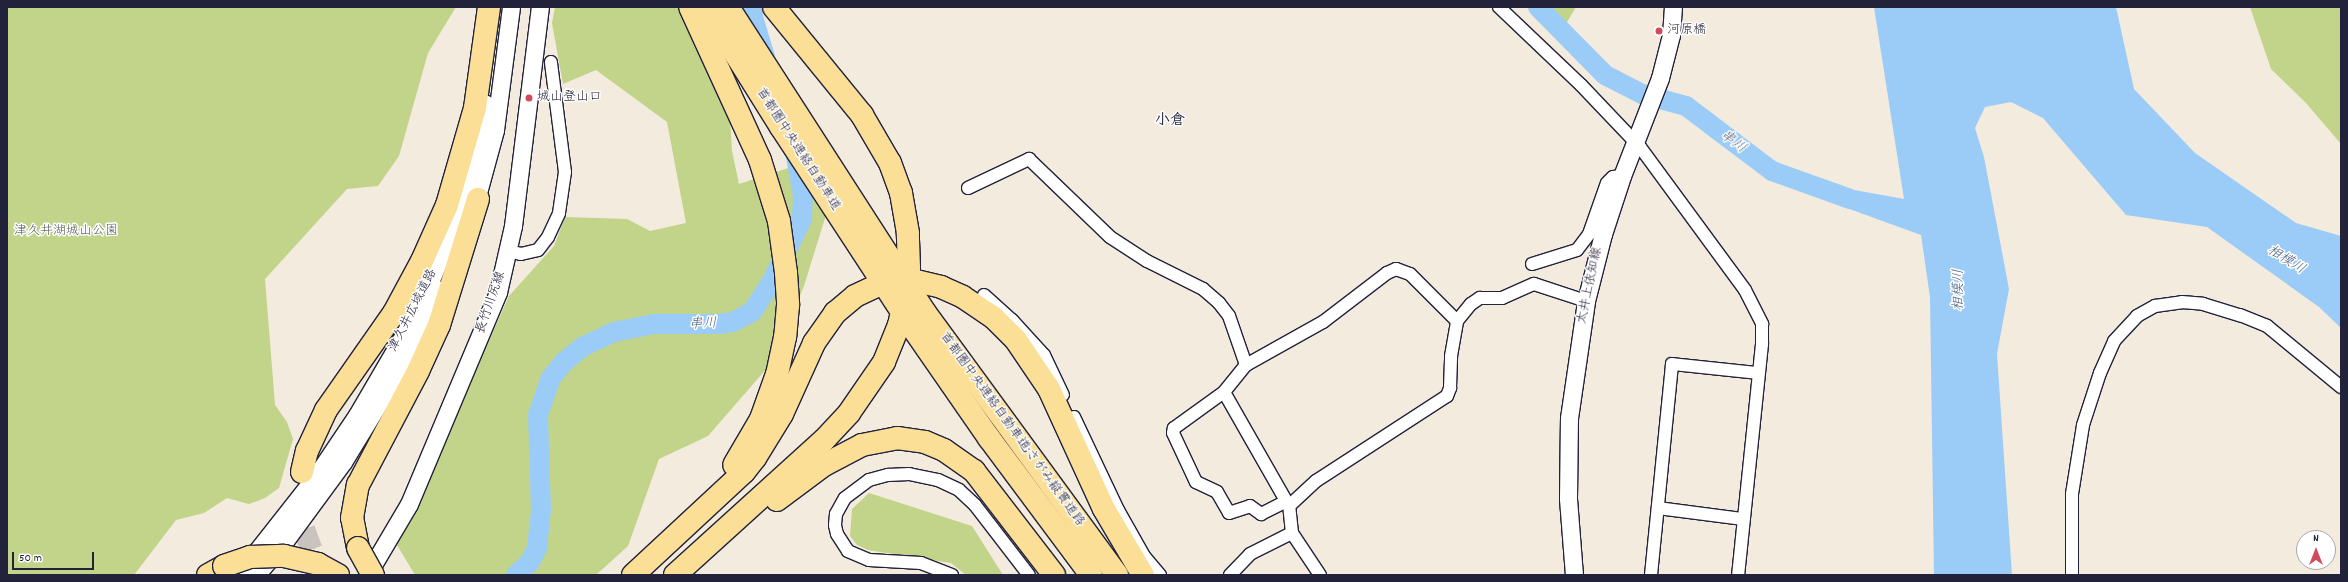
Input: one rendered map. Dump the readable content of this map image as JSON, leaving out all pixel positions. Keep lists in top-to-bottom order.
{
  "streets": {
    "highway": ["首都圏中央連絡自動車道", "首都圏中央連絡自動車道;さがみ縦貫道路"],
    "main road": ["太井上依知線", "長竹川尻線", "津久井広域道路"]
  },
  "crossings": [
    ["首都圏中央連絡自動車道", "首都圏中央連絡自動車道;さがみ縦貫道路"]
  ],
  "districts": ["小倉"],
  "water": ["串川", "相模川"],
  "parks": ["津久井湖城山公園"],
  "places": ["河原橋", "城山登山口"],
  "scale_bar": "50 m",
  "north": "top"
}
